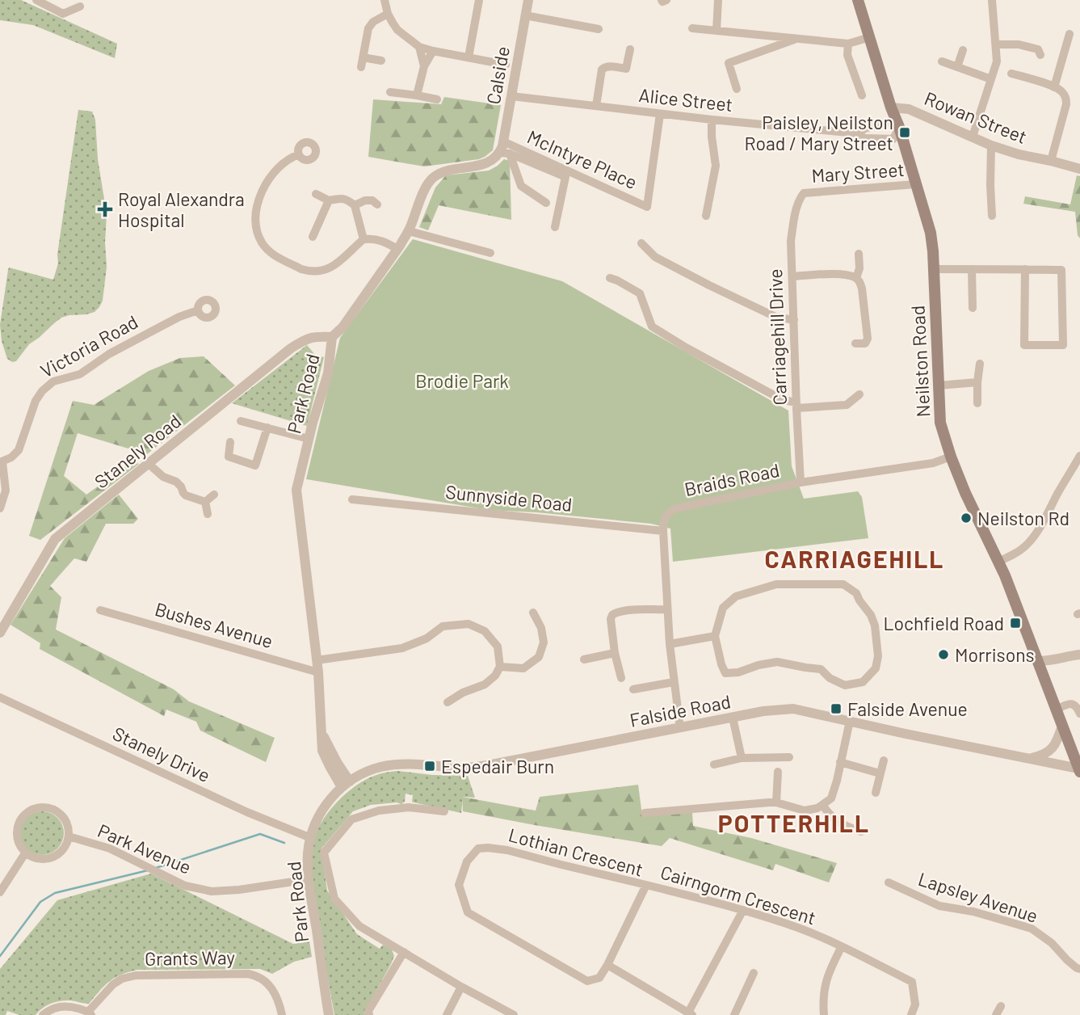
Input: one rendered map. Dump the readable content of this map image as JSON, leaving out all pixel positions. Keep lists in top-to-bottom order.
{
  "streets": {
    "main road": ["Neilston Road"],
    "street": [
      "Calside",
      "Alice Street",
      "Rowan Street",
      "McIntyre Place",
      "Mary Street",
      "Carriagehill Drive",
      "Victoria Road",
      "Park Road",
      "Stanely Road",
      "Braids Road",
      "Sunnyside Road",
      "Bushes Avenue",
      "Falside Road",
      "Stanely Drive",
      "Park Avenue",
      "Lothian Crescent",
      "Cairngorm Crescent",
      "Lapsley Avenue",
      "Grants Way"
    ]
  },
  "crossings": [
    ["Calside", "Alice Street"],
    ["Calside", "McIntyre Place"],
    ["Alice Street", "McIntyre Place"],
    ["Alice Street", "Neilston Road"],
    ["Rowan Street", "Neilston Road"],
    ["Mary Street", "Carriagehill Drive"],
    ["Mary Street", "Neilston Road"],
    ["Carriagehill Drive", "Braids Road"],
    ["Neilston Road", "Braids Road"],
    ["Neilston Road", "Falside Road"],
    ["Park Road", "Stanely Road"],
    ["Park Road", "Bushes Avenue"],
    ["Park Road", "Falside Road"],
    ["Park Road", "Stanely Drive"],
    ["Park Road", "Park Avenue"],
    ["Braids Road", "Sunnyside Road"],
    ["Lothian Crescent", "Cairngorm Crescent"]
  ],
  "districts": ["CARRIAGEHILL", "POTTERHILL"],
  "parks": ["Brodie Park"],
  "places": {
    "transit": [
      "Paisley, Neilston Road / Mary Street",
      "Lochfield Road",
      "Falside Avenue",
      "Espedair Burn"
    ],
    "health": ["Royal Alexandra Hospital"],
    "other": ["Neilston Rd", "Morrisons"]
  }
}
